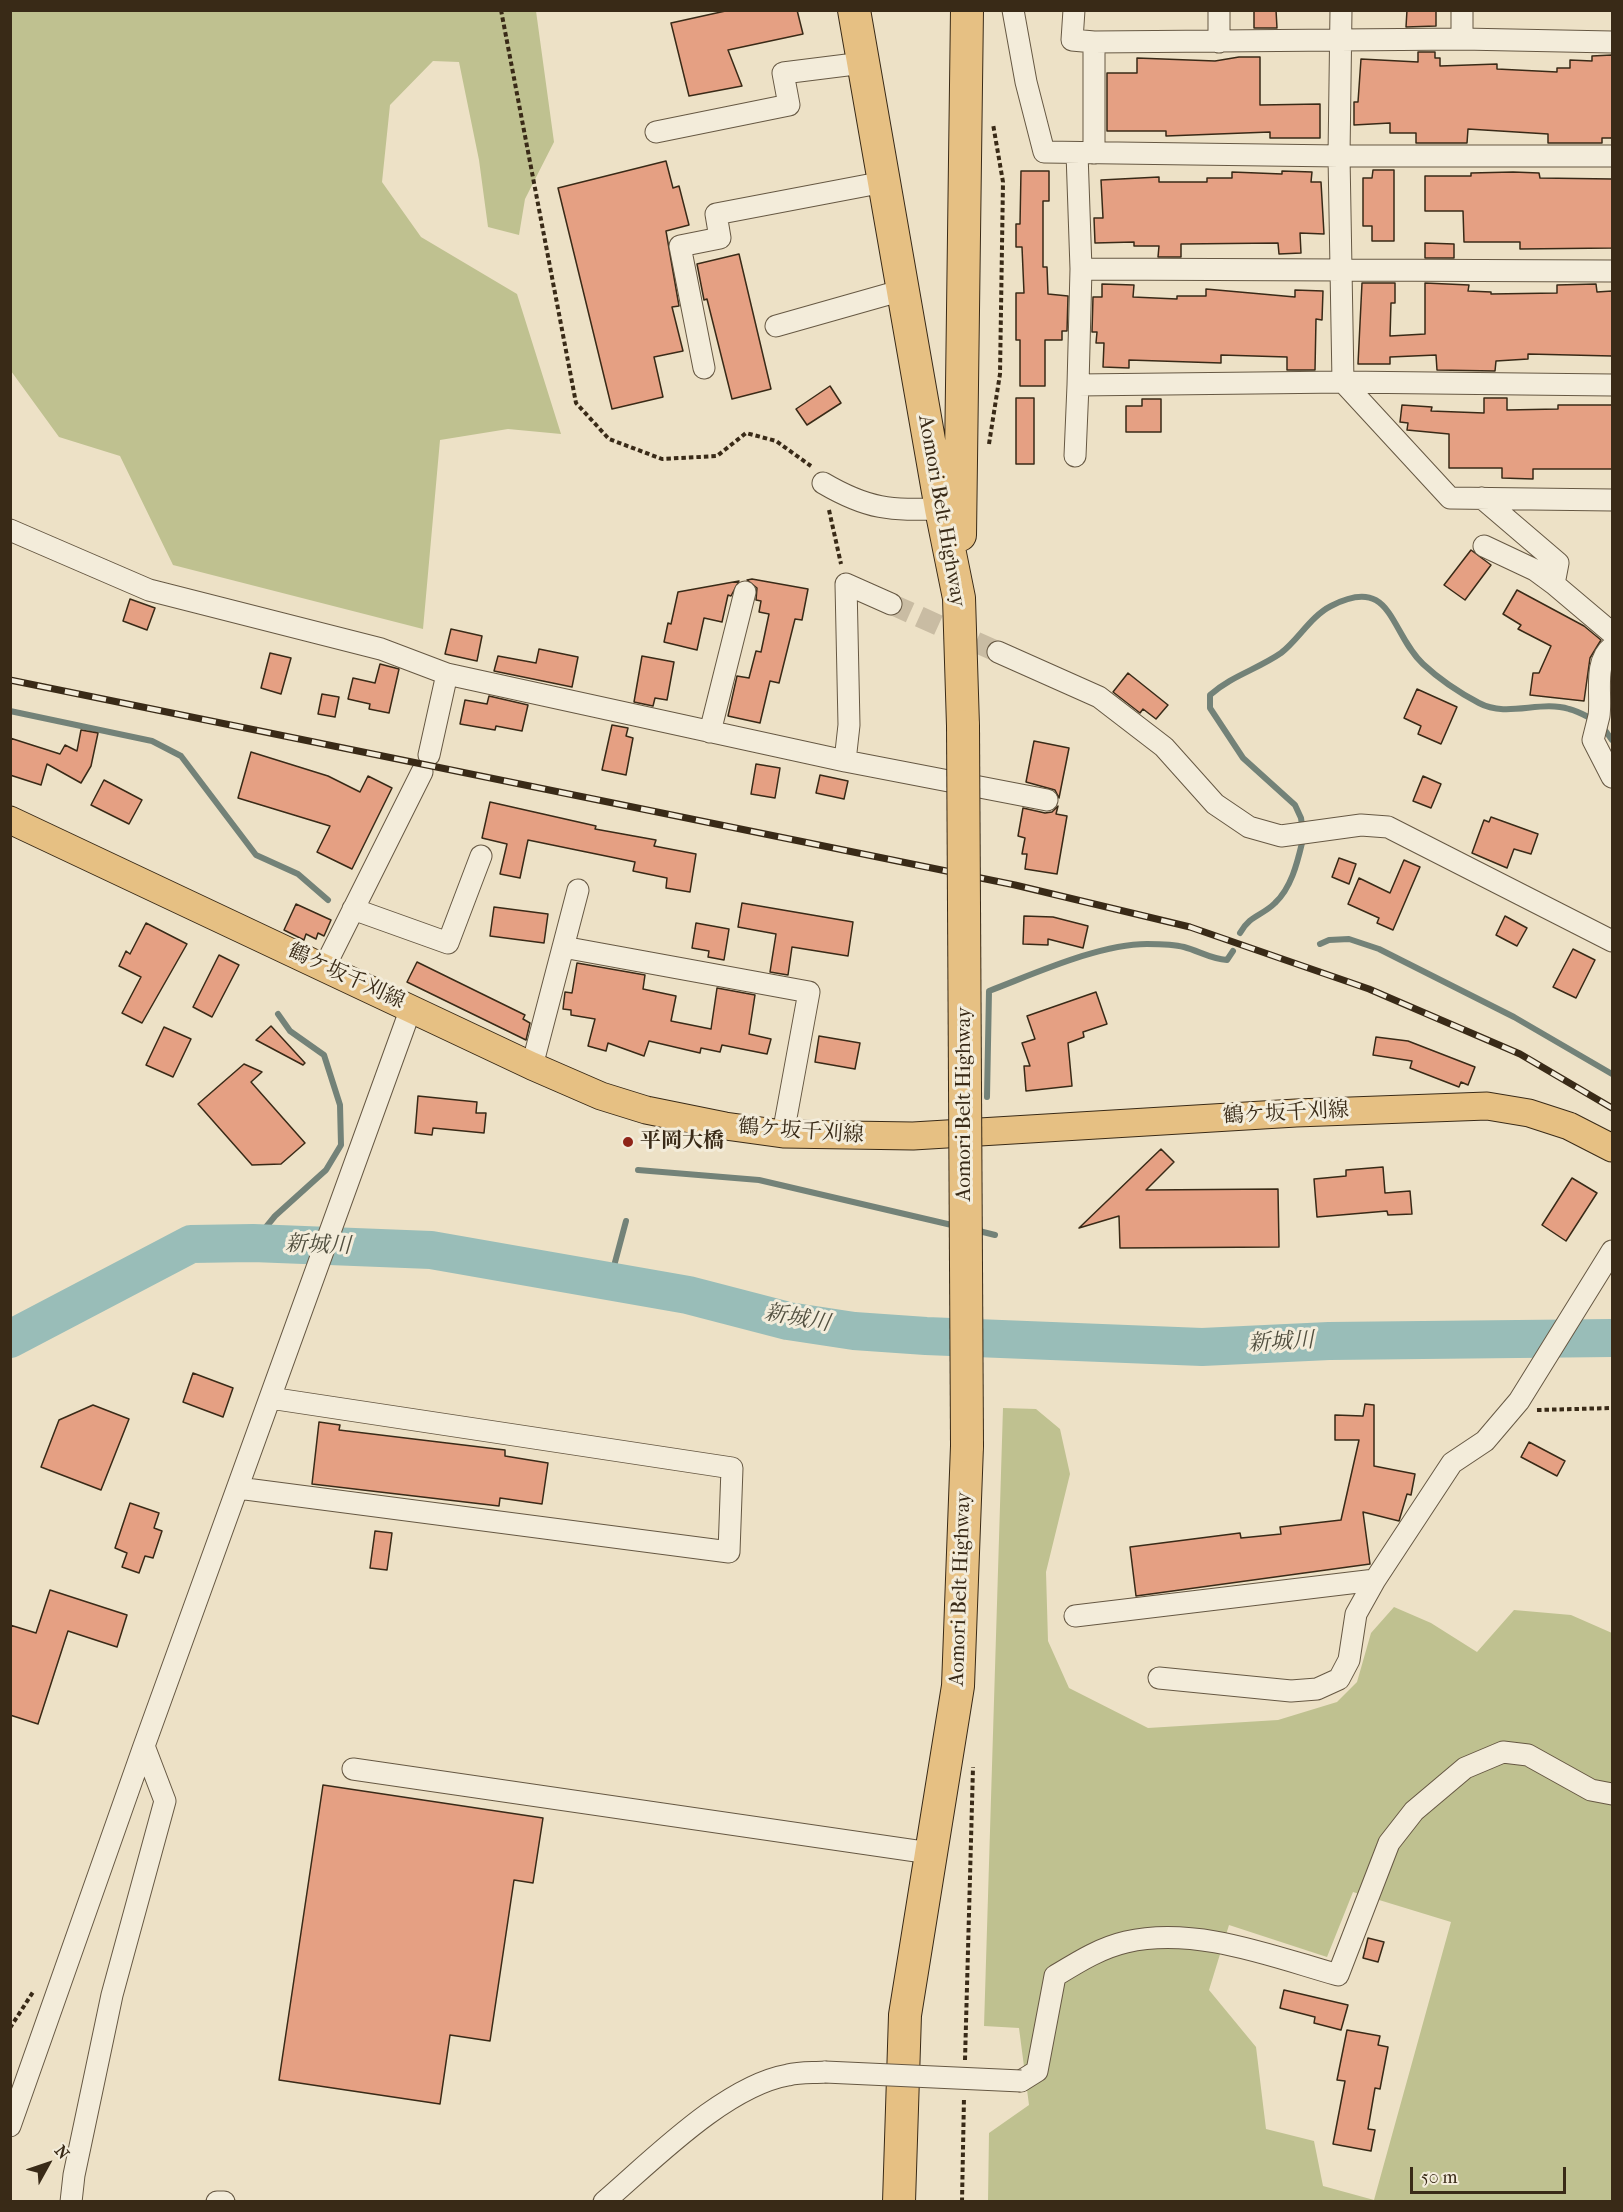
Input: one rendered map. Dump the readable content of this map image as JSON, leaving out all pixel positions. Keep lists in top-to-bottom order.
{
  "streets": {
    "highway": ["Aomori Belt Highway"],
    "main road": ["鶴ケ坂千刈線"]
  },
  "water": ["新城川"],
  "places": ["平岡大橋"],
  "scale_bar": "50 m",
  "north": "top right"
}
